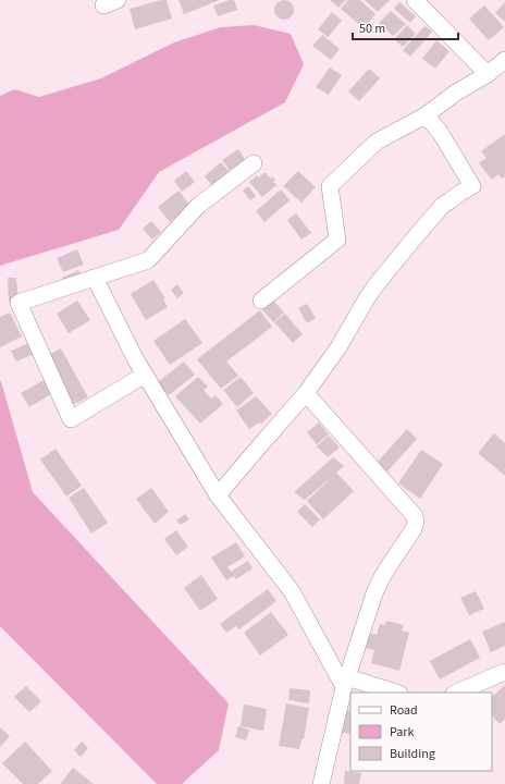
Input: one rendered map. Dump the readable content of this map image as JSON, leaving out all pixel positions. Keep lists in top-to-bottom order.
{
  "legend": ["Road", "Park", "Building"],
  "scale_bar": "50 m"
}
